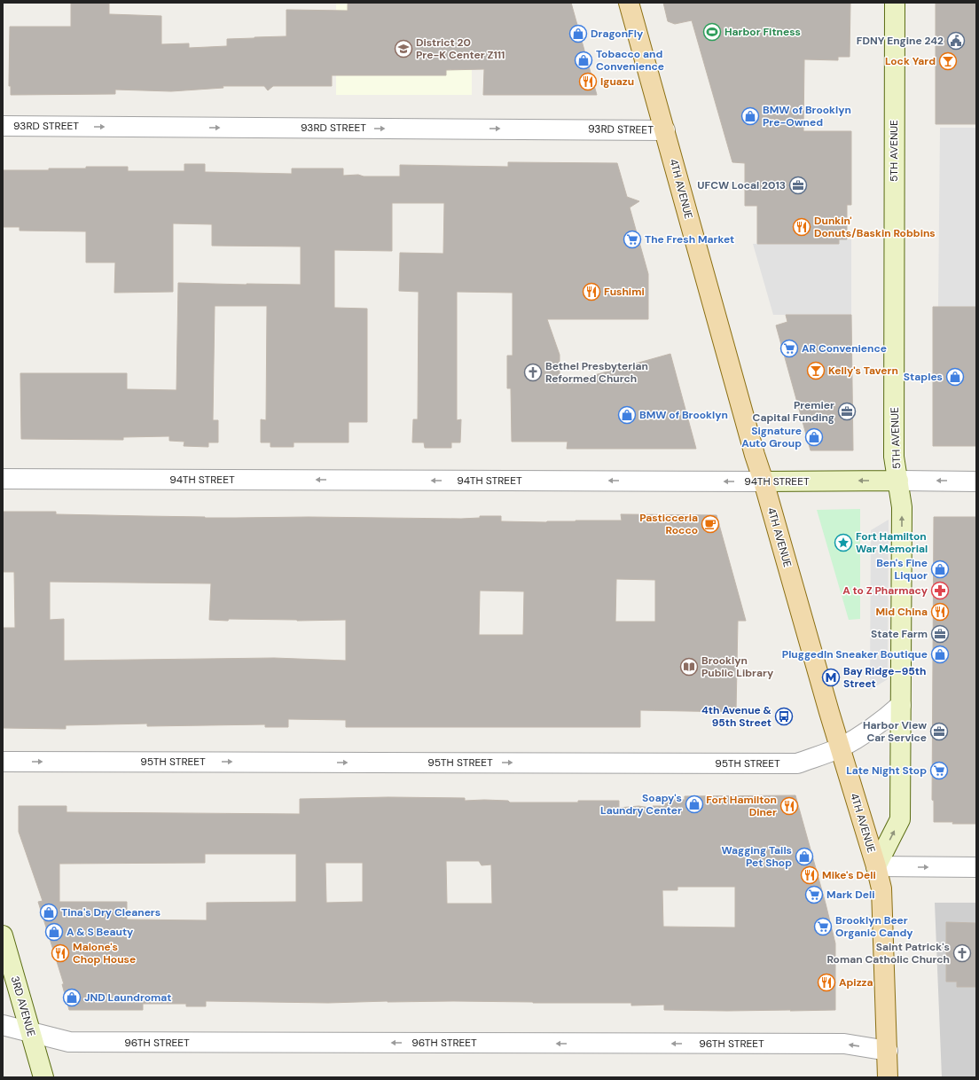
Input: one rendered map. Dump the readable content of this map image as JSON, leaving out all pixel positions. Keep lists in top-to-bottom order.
{
  "streets": {
    "main road": ["4TH AVENUE"],
    "street": [
      "93RD STREET",
      "5TH AVENUE",
      "94TH STREET",
      "95TH STREET",
      "3RD AVENUE",
      "96TH STREET"
    ]
  },
  "crossings": [
    ["93RD STREET", "4TH AVENUE"],
    ["5TH AVENUE", "4TH AVENUE"],
    ["5TH AVENUE", "94TH STREET"],
    ["5TH AVENUE", "95TH STREET"],
    ["4TH AVENUE", "94TH STREET"],
    ["4TH AVENUE", "95TH STREET"],
    ["4TH AVENUE", "96TH STREET"],
    ["3RD AVENUE", "96TH STREET"]
  ],
  "one_way": [
    "93RD STREET",
    "5TH AVENUE",
    "94TH STREET",
    "95TH STREET",
    "96TH STREET"
  ],
  "places": {
    "sports": ["Harbor Fitness"],
    "shop": [
      "DragonFly",
      "Tobacco and Convenience",
      "BMW of Brooklyn Pre-Owned",
      "Staples",
      "BMW of Brooklyn",
      "Signature Auto Group",
      "Ben's Fine Liquor",
      "PluggedIn Sneaker Boutique",
      "Soapy's Laundry Center",
      "Wagging Tails Pet Shop",
      "Tina's Dry Cleaners",
      "A & S Beauty",
      "JND Laundromat"
    ],
    "public building": ["FDNY Engine 242"],
    "school or university": ["District 20 Pre-K Center Z111"],
    "bar": ["Lock Yard", "Kelly's Tavern"],
    "restaurant": [
      "Iguazu",
      "Dunkin' Donuts/Baskin Robbins",
      "Fushimi",
      "Mid China",
      "Fort Hamilton Diner",
      "Mike's Deli",
      "Malone's Chop House",
      "Apizza"
    ],
    "office": [
      "UFCW Local 2013",
      "Premier Capital Funding",
      "State Farm",
      "Harbor View Car Service"
    ],
    "supermarket": [
      "The Fresh Market",
      "AR Convenience",
      "Late Night Stop",
      "Mark Deli",
      "Brooklyn Beer Organic Candy"
    ],
    "church": ["Bethel Presbyterian Reformed Church", "Saint Patrick's Roman Catholic Church"],
    "cafe": ["Pasticceria Rocco"],
    "place": ["Fort Hamilton War Memorial"],
    "pharmacy": ["A to Z Pharmacy"],
    "library": ["Brooklyn Public Library"],
    "metro station": ["Bay Ridge–95th Street"],
    "bus stop": ["4th Avenue & 95th Street"]
  }
}
